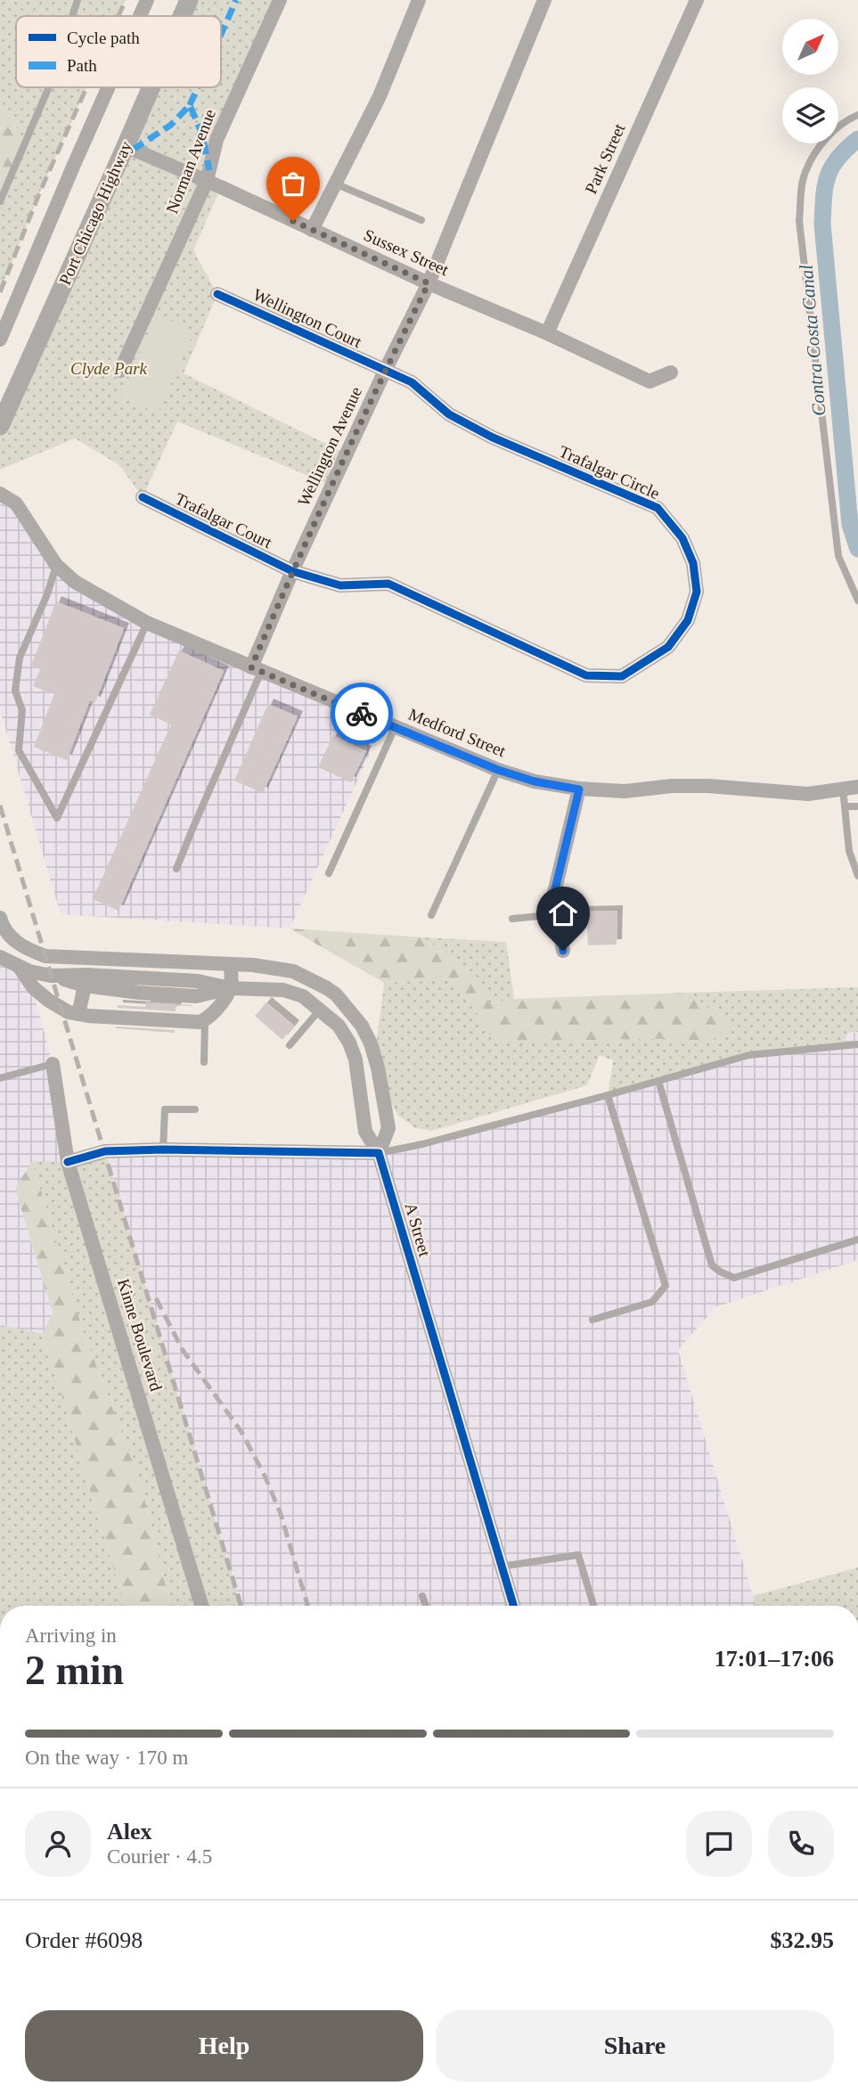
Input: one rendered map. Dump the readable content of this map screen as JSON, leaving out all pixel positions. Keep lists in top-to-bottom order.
{
  "streets": {
    "street": [
      "Park Street",
      "Norman Avenue",
      "Port Chicago Highway",
      "Sussex Street",
      "Wellington Court",
      "Wellington Avenue",
      "Trafalgar Circle",
      "Trafalgar Court",
      "Medford Street",
      "A Street",
      "Kinne Boulevard"
    ]
  },
  "crossings": [
    ["Park Street", "Sussex Street"],
    ["Norman Avenue", "Sussex Street"],
    ["Port Chicago Highway", "Sussex Street"],
    ["Sussex Street", "Wellington Avenue"],
    ["Wellington Court", "Wellington Avenue"],
    ["Wellington Court", "Trafalgar Circle"],
    ["Wellington Avenue", "Trafalgar Circle"],
    ["Wellington Avenue", "Trafalgar Court"],
    ["Wellington Avenue", "Medford Street"],
    ["Trafalgar Circle", "Trafalgar Court"]
  ],
  "water": ["Contra Costa Canal"],
  "parks": ["Clyde Park"],
  "legend": ["Cycle path", "Path"],
  "north": "top right",
  "page": {
    "heading": ["2 min", "Arriving in", "17:01–17:06"],
    "panel": [
      "Alex",
      "Courier · 4.5",
      "Order #6098",
      "$32.95"
    ],
    "bar": "On the way · 170 m",
    "buttons": ["Help", "Share"]
  }
}
